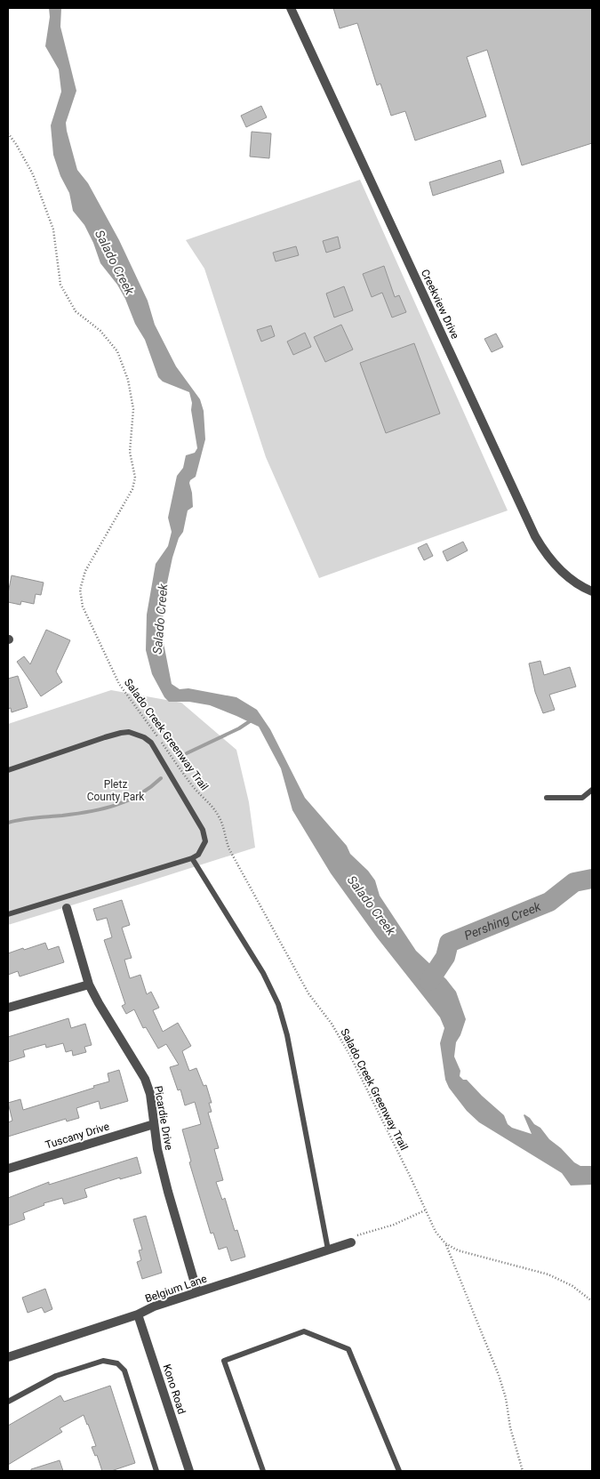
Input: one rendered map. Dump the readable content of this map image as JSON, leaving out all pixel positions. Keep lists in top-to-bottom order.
{
  "streets": {
    "street": [
      "Creekview Drive",
      "Picardie Drive",
      "Tuscany Drive",
      "Belgium Lane",
      "Kono Road"
    ],
    "path": ["Salado Creek Greenway Trail"]
  },
  "crossings": [
    ["Picardie Drive", "Tuscany Drive"],
    ["Picardie Drive", "Belgium Lane"],
    ["Belgium Lane", "Kono Road"]
  ],
  "water": ["Salado Creek", "Pershing Creek"],
  "parks": ["Pletz County Park"]
}
